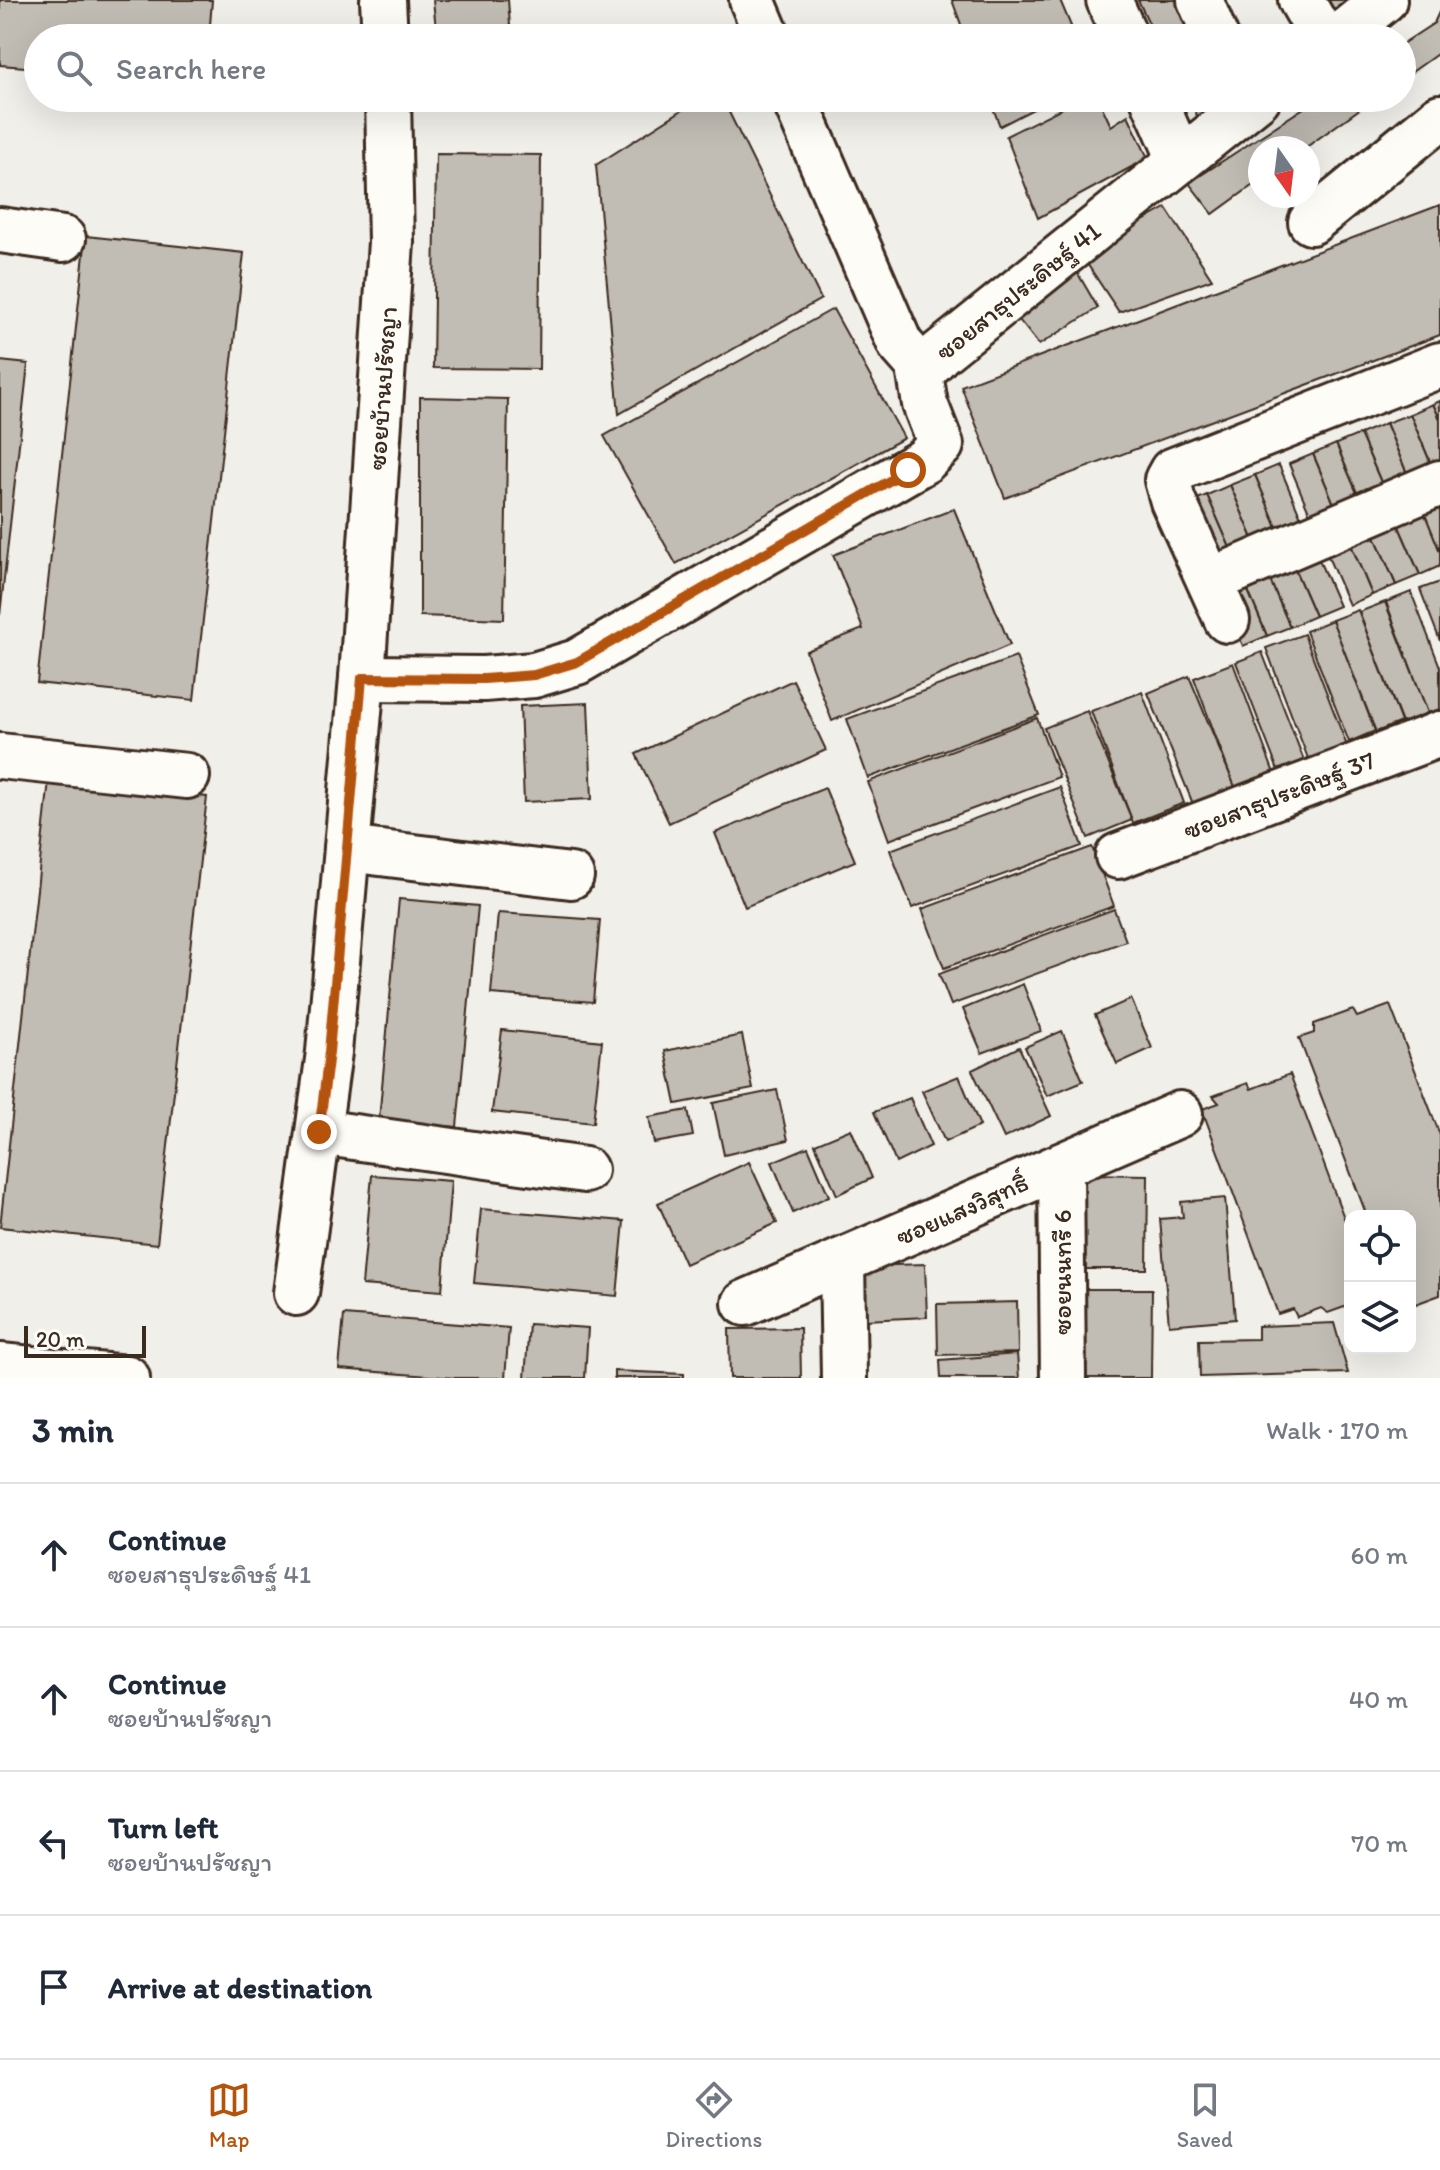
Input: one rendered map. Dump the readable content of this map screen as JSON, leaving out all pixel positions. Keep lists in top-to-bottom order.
{
  "streets": {
    "street": [
      "ซอยสาธุประดิษฐ์ 41",
      "ซอยบ้านปรัชญา",
      "ซอยสาธุประดิษฐ์ 37",
      "ซอยแสงวิสุทธิ์",
      "ซอยนนทรี 6"
    ]
  },
  "crossings": [
    ["ซอยสาธุประดิษฐ์ 41", "ซอยบ้านปรัชญา"],
    ["ซอยแสงวิสุทธิ์", "ซอยนนทรี 6"]
  ],
  "scale_bar": "20 m",
  "north": "bottom",
  "page": {
    "search": "Search here",
    "scale": "20 m",
    "heading": ["3 min", "Walk · 170 m"],
    "list": [
      ["Continue", "ซอยสาธุประดิษฐ์ 41", "60 m"],
      ["Continue", "ซอยบ้านปรัชญา", "40 m"],
      ["Turn left", "ซอยบ้านปรัชญา", "70 m"],
      "Arrive at destination"
    ],
    "nav": ["Map", "Directions", "Saved"]
  }
}
